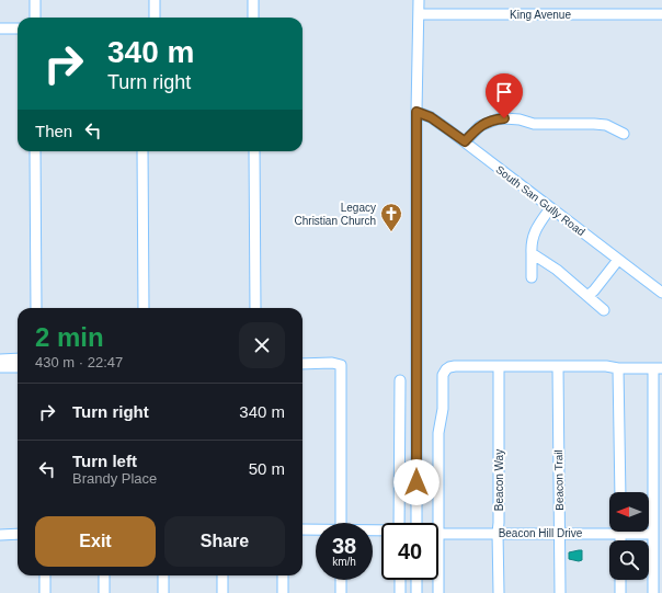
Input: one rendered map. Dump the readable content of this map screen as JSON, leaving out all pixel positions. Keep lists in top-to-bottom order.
{
  "streets": {
    "street": [
      "King Avenue",
      "South San Gully Road",
      "Beacon Way",
      "Beacon Trail",
      "Beacon Hill Drive"
    ]
  },
  "crossings": [
    ["Beacon Way", "Beacon Hill Drive"],
    ["Beacon Trail", "Beacon Hill Drive"]
  ],
  "places": {
    "church": ["Legacy Christian Church"]
  },
  "north": "left",
  "page": {
    "turn": ["340 m", "Turn right"],
    "then": "Then",
    "heading": ["2 min", "430 m · 22:47"],
    "list": [
      {
        "name": "Turn right",
        "value": "340 m"
      },
      {
        "name": "Turn left",
        "note": "Brandy Place",
        "value": "50 m"
      }
    ],
    "buttons": ["Exit", "Share"],
    "speed": "38 km/h",
    "limit": "40"
  }
}
